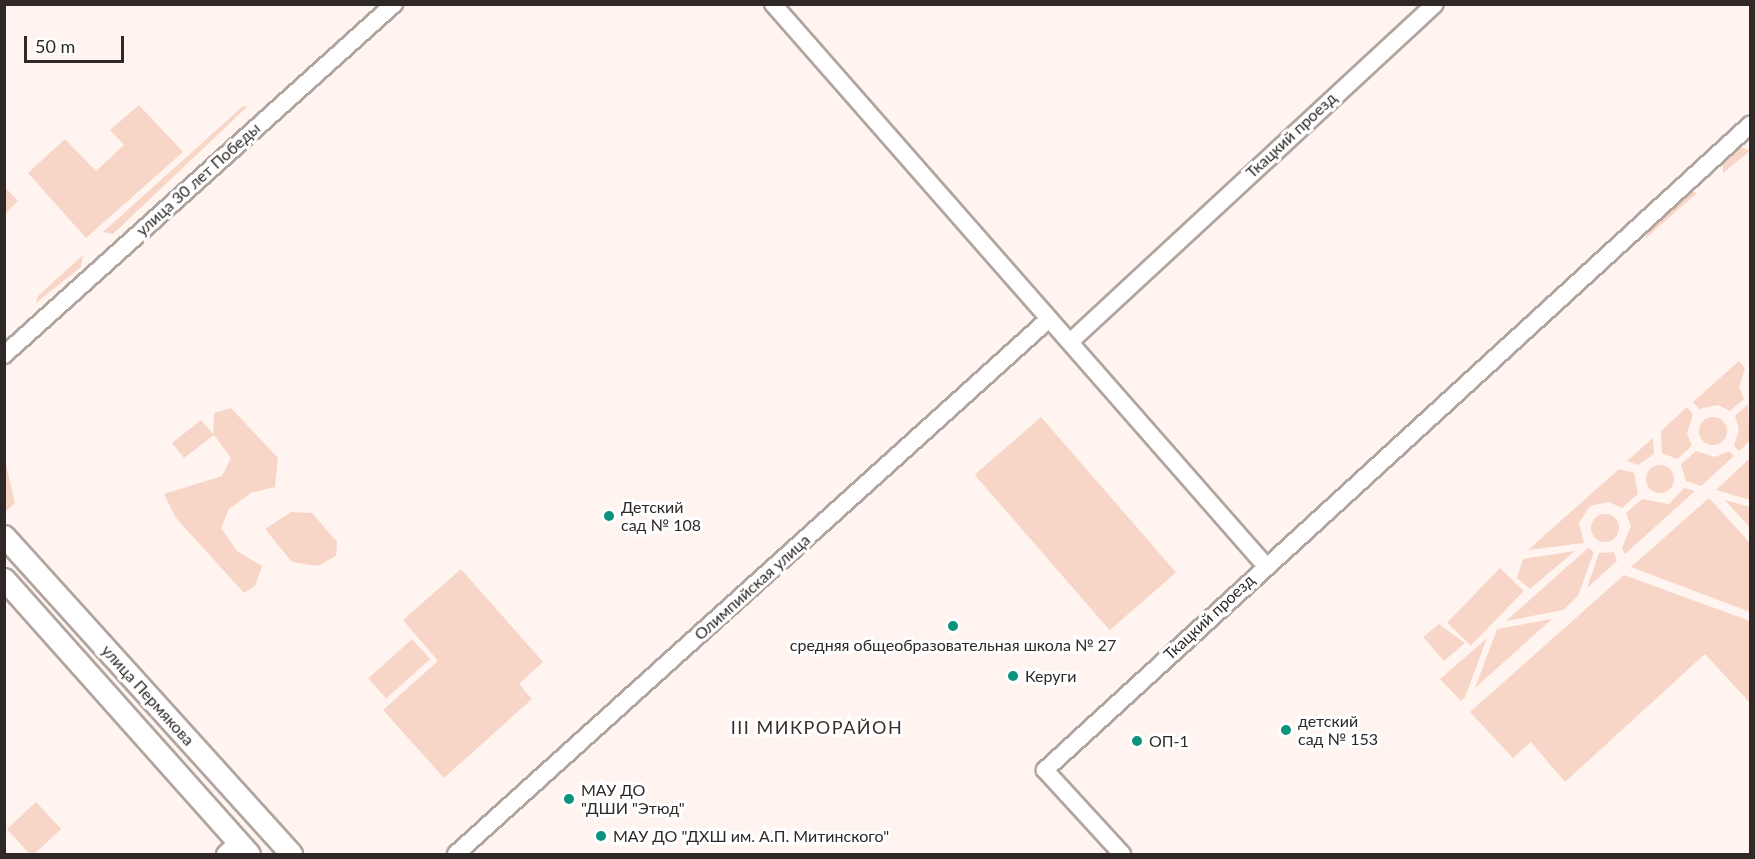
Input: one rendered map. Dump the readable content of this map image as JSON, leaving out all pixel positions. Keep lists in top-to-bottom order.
{
  "streets": {
    "main road": ["улица Пермякова"],
    "street": ["Ткацкий проезд", "улица 30 лет Победы", "Олимпийская улица"]
  },
  "crossings": [
    ["Ткацкий проезд", "Олимпийская улица"]
  ],
  "districts": ["III МИКРОРАЙОН"],
  "places": [
    "Детский сад № 108",
    "средняя общеобразовательная школа № 27",
    "Керуги",
    "детский сад № 153",
    "ОП-1",
    "МАУ ДО \"ДШИ \"Этюд\"",
    "МАУ ДО \"ДХШ им. А.П. Митинского\""
  ],
  "scale_bar": "50 m"
}
